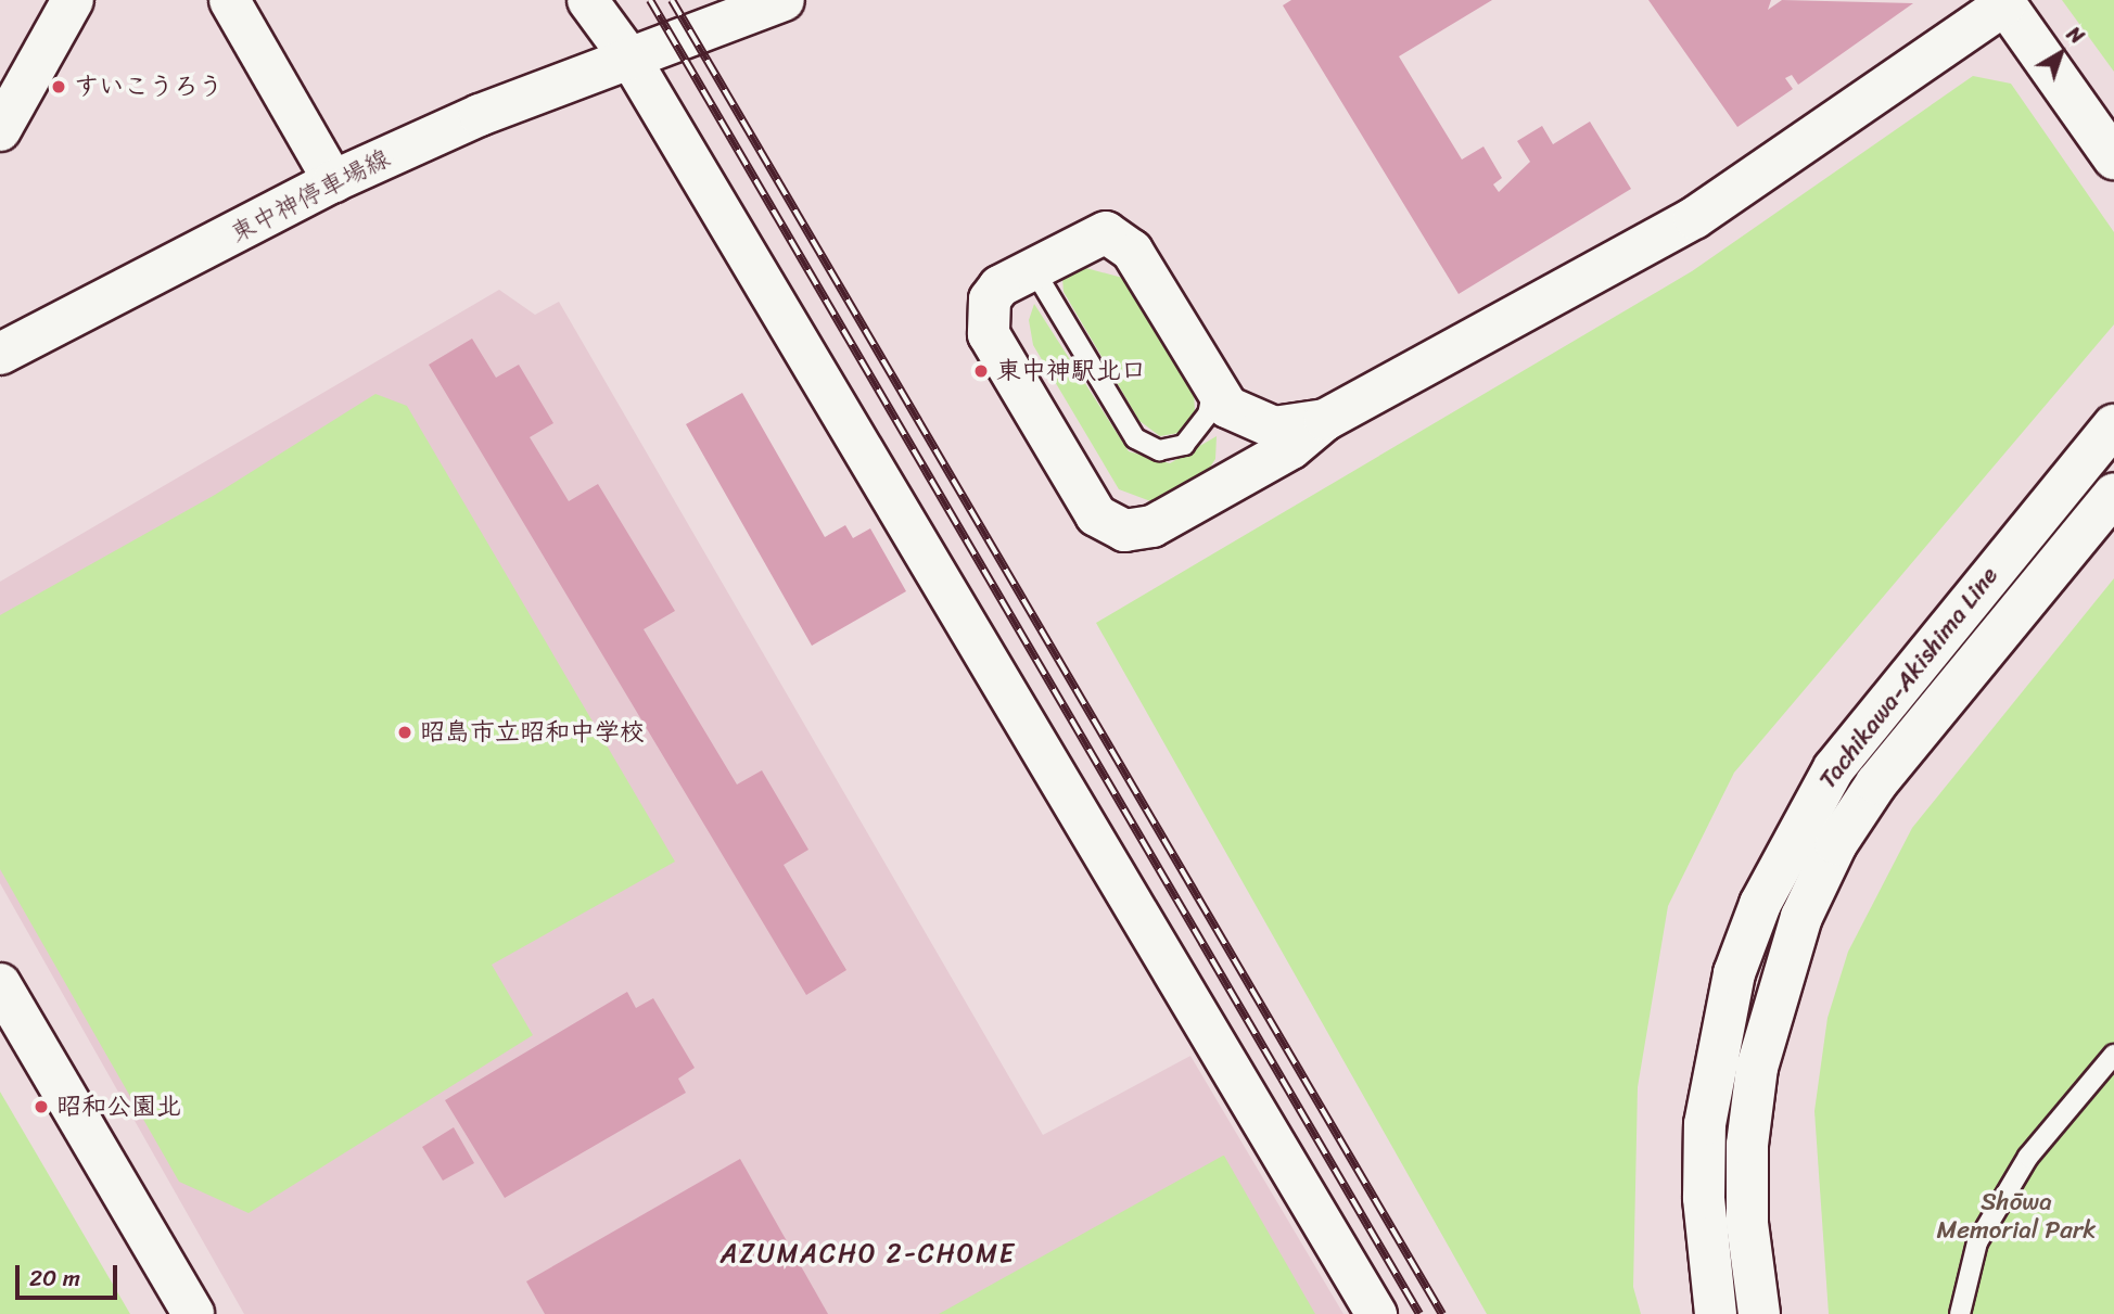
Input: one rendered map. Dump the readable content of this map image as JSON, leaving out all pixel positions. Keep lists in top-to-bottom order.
{
  "streets": {
    "main road": ["東中神停車場線", "Tachikawa-Akishima Line"]
  },
  "districts": ["AZUMACHO 2-CHOME"],
  "parks": ["Shōwa Memorial Park"],
  "places": [
    "すいこうろう",
    "東中神駅北口",
    "昭島市立昭和中学校",
    "昭和公園北"
  ],
  "scale_bar": "20 m",
  "north": "top right"
}
